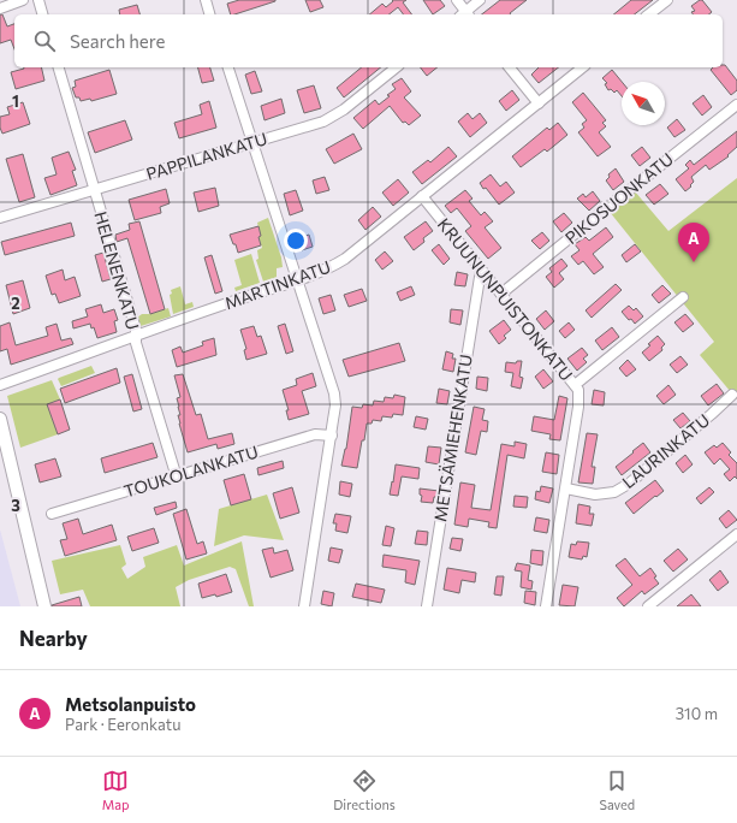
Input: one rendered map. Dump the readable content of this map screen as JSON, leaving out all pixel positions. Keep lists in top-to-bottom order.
{
  "streets": {
    "street": [
      "PAPPILANKATU",
      "PIKOSUONKATU",
      "HELENENKATU",
      "MARTINKATU",
      "KRUUNUNPUISTONKATU",
      "METSÄMIEHENKATU",
      "LAURINKATU",
      "TOUKOLANKATU"
    ]
  },
  "crossings": [
    ["PAPPILANKATU", "HELENENKATU"],
    ["PIKOSUONKATU", "KRUUNUNPUISTONKATU"],
    ["HELENENKATU", "MARTINKATU"],
    ["HELENENKATU", "TOUKOLANKATU"],
    ["MARTINKATU", "KRUUNUNPUISTONKATU"],
    ["KRUUNUNPUISTONKATU", "METSÄMIEHENKATU"],
    ["KRUUNUNPUISTONKATU", "LAURINKATU"]
  ],
  "north": "top left",
  "page": {
    "search": "Search here",
    "pins": "A",
    "heading": "Nearby",
    "list": [
      {
        "mark": "A",
        "name": "Metsolanpuisto",
        "note": "Park · Eeronkatu",
        "value": "310 m"
      }
    ],
    "nav": ["Map", "Directions", "Saved"]
  },
  "grid": {
    "rows": ["1", "2", "3"]
  }
}
